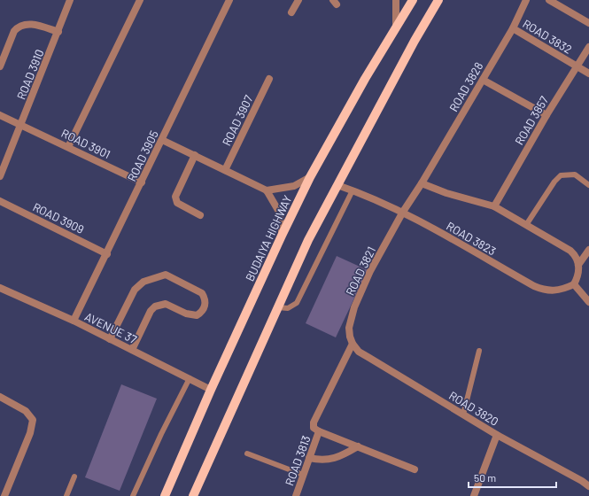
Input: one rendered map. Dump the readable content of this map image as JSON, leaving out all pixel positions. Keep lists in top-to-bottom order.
{
  "streets": {
    "main road": ["BUDAIYA HIGHWAY"],
    "street": [
      "ROAD 3832",
      "ROAD 3910",
      "ROAD 3828",
      "ROAD 3907",
      "ROAD 3857",
      "ROAD 3901",
      "ROAD 3905",
      "ROAD 3909",
      "ROAD 3823",
      "ROAD 3821",
      "AVENUE 37",
      "ROAD 3820",
      "ROAD 3813"
    ]
  },
  "crossings": [
    ["ROAD 3832", "ROAD 3828"],
    ["ROAD 3832", "ROAD 3857"],
    ["ROAD 3910", "ROAD 3901"],
    ["ROAD 3828", "ROAD 3823"],
    ["ROAD 3828", "ROAD 3821"],
    ["ROAD 3901", "ROAD 3905"],
    ["ROAD 3905", "ROAD 3909"],
    ["ROAD 3905", "AVENUE 37"],
    ["BUDAIYA HIGHWAY", "AVENUE 37"],
    ["ROAD 3823", "ROAD 3821"],
    ["ROAD 3821", "ROAD 3820"]
  ],
  "scale_bar": "50 m"
}
